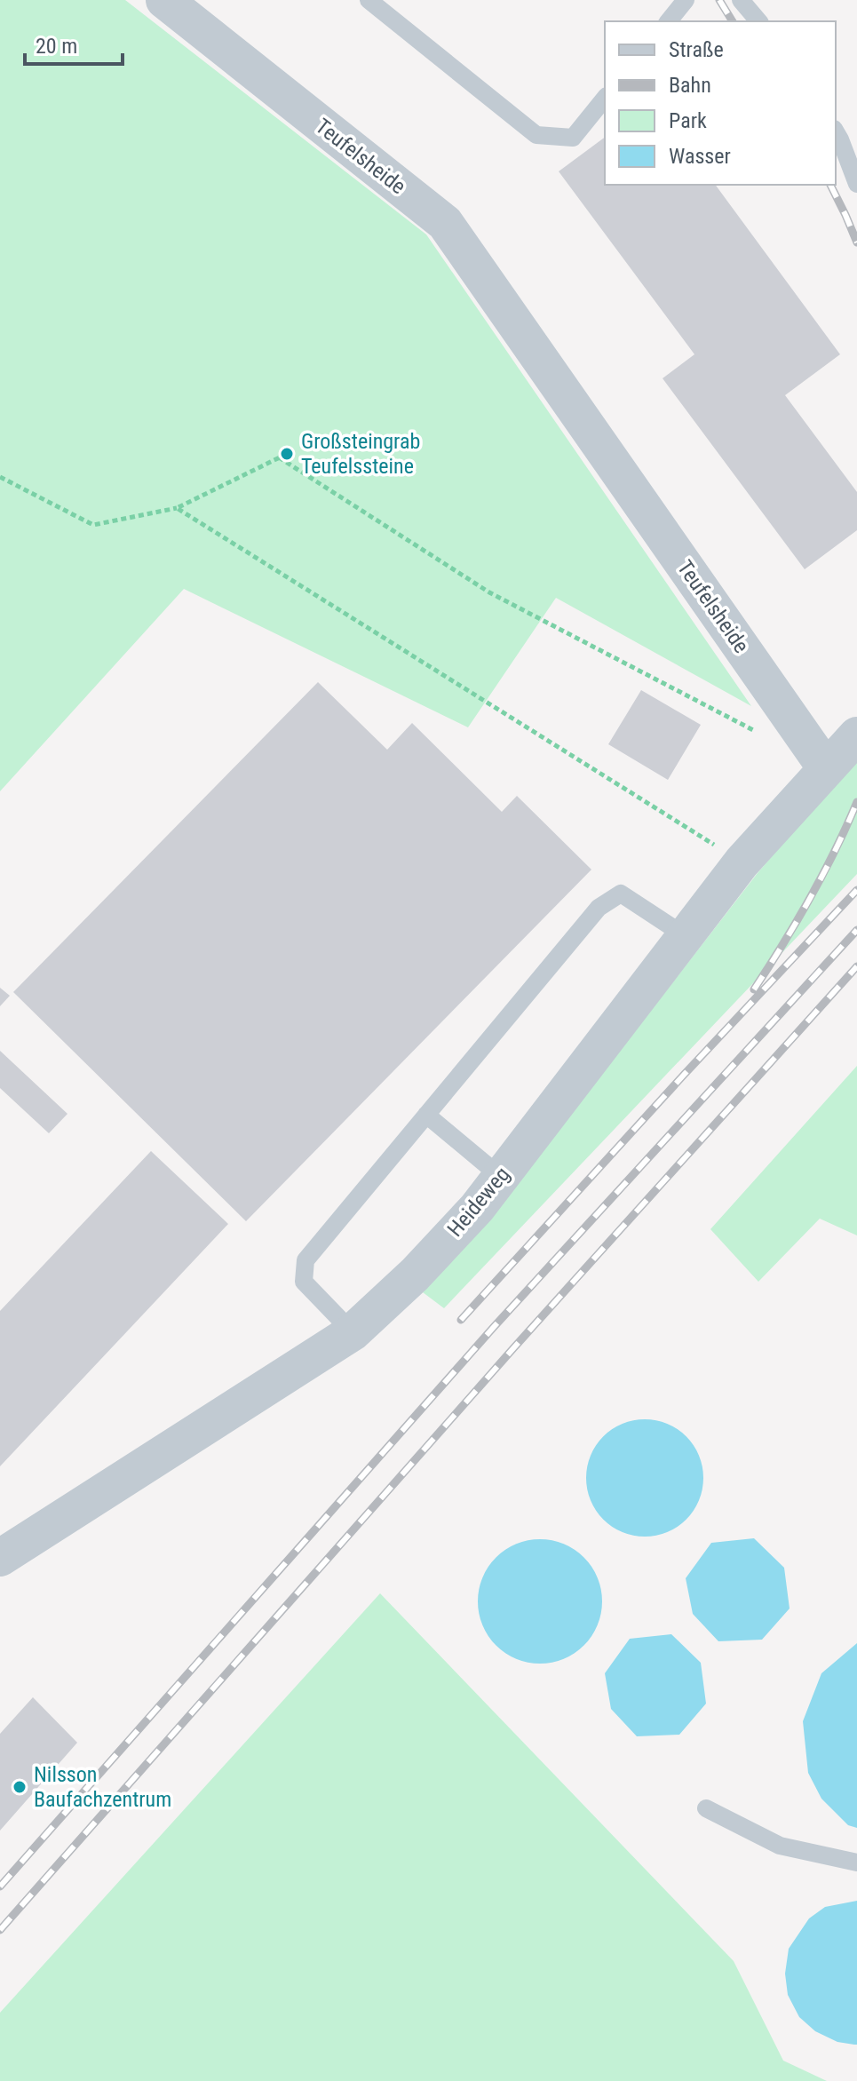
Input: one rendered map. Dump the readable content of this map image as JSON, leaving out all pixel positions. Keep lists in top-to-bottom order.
{
  "streets": {
    "street": ["Teufelsheide", "Heideweg"]
  },
  "crossings": [
    ["Teufelsheide", "Heideweg"]
  ],
  "places": ["Großsteingrab Teufelssteine", "Nilsson Baufachzentrum"],
  "legend": [
    "Straße",
    "Bahn",
    "Park",
    "Wasser"
  ],
  "scale_bar": "20 m"
}
